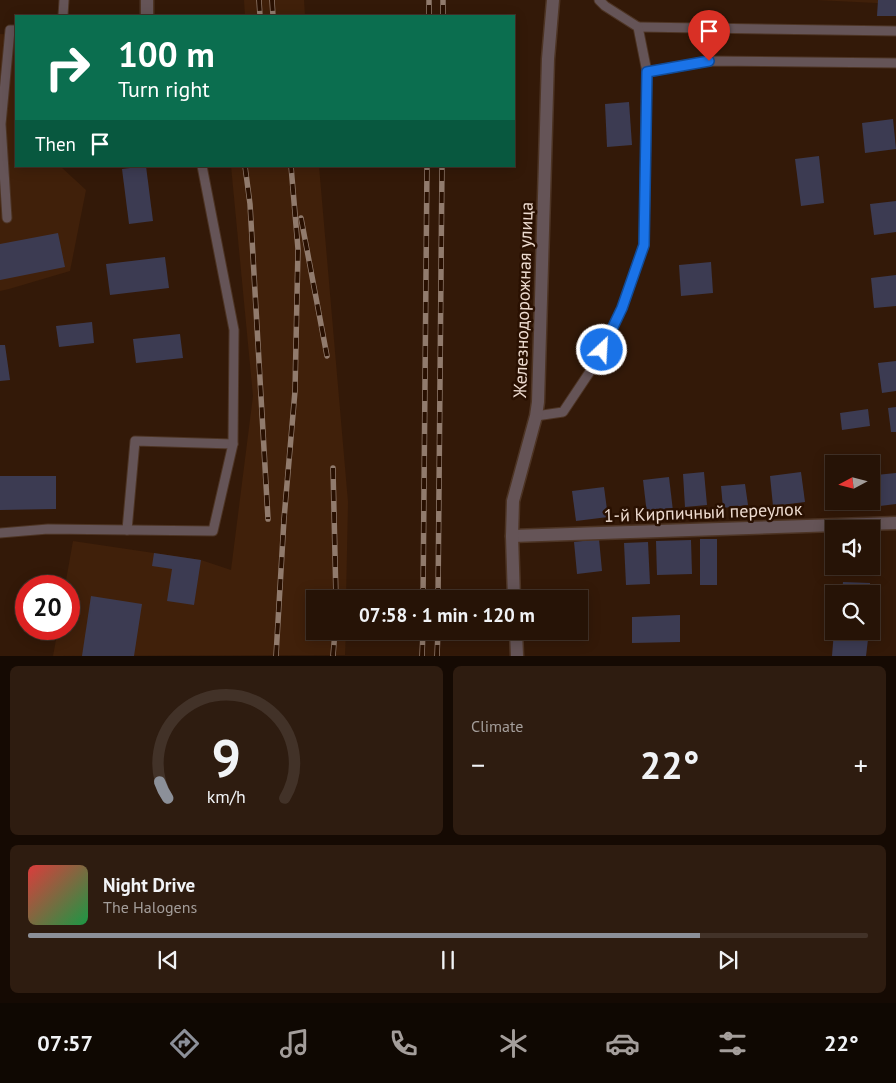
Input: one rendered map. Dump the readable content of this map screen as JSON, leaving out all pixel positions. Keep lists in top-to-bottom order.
{
  "streets": {
    "street": ["Железнодорожная улица", "1-й Кирпичный переулок"]
  },
  "crossings": [
    ["Железнодорожная улица", "1-й Кирпичный переулок"]
  ],
  "north": "left",
  "page": {
    "turn": ["100 m", "Turn right"],
    "then": "Then",
    "limit": "20",
    "trip": "07:58 · 1 min · 120 m",
    "tile": "Climate",
    "heat": ["−", "22°", "+"],
    "song": ["Night Drive", "The Halogens"],
    "tabs": ["07:57", "22°"],
    "gauge": ["9", "km/h"]
  }
}
